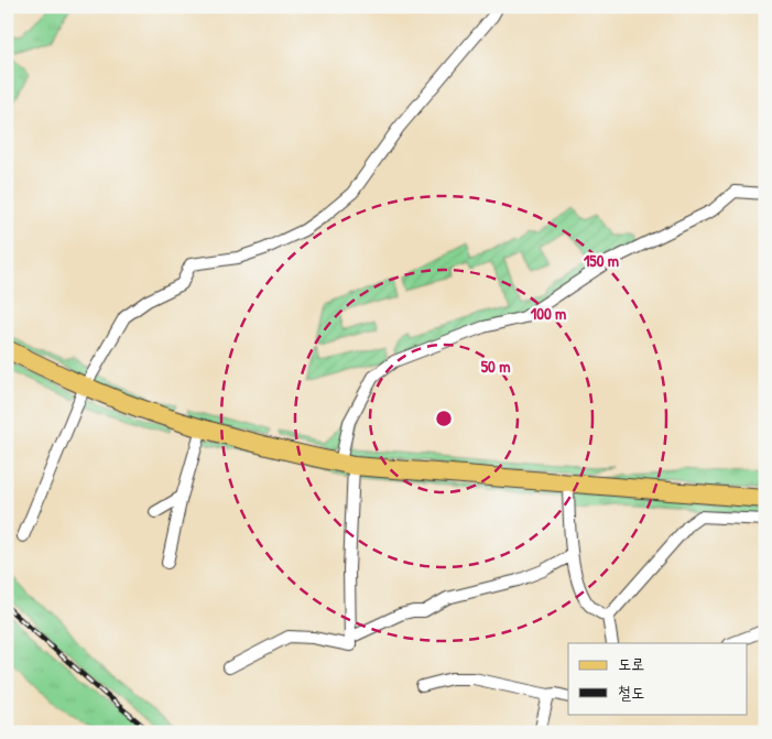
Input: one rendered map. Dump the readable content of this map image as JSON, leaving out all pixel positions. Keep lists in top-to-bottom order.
{
  "legend": ["도로", "철도"],
  "rings": ["150 m", "100 m", "50 m"]
}
